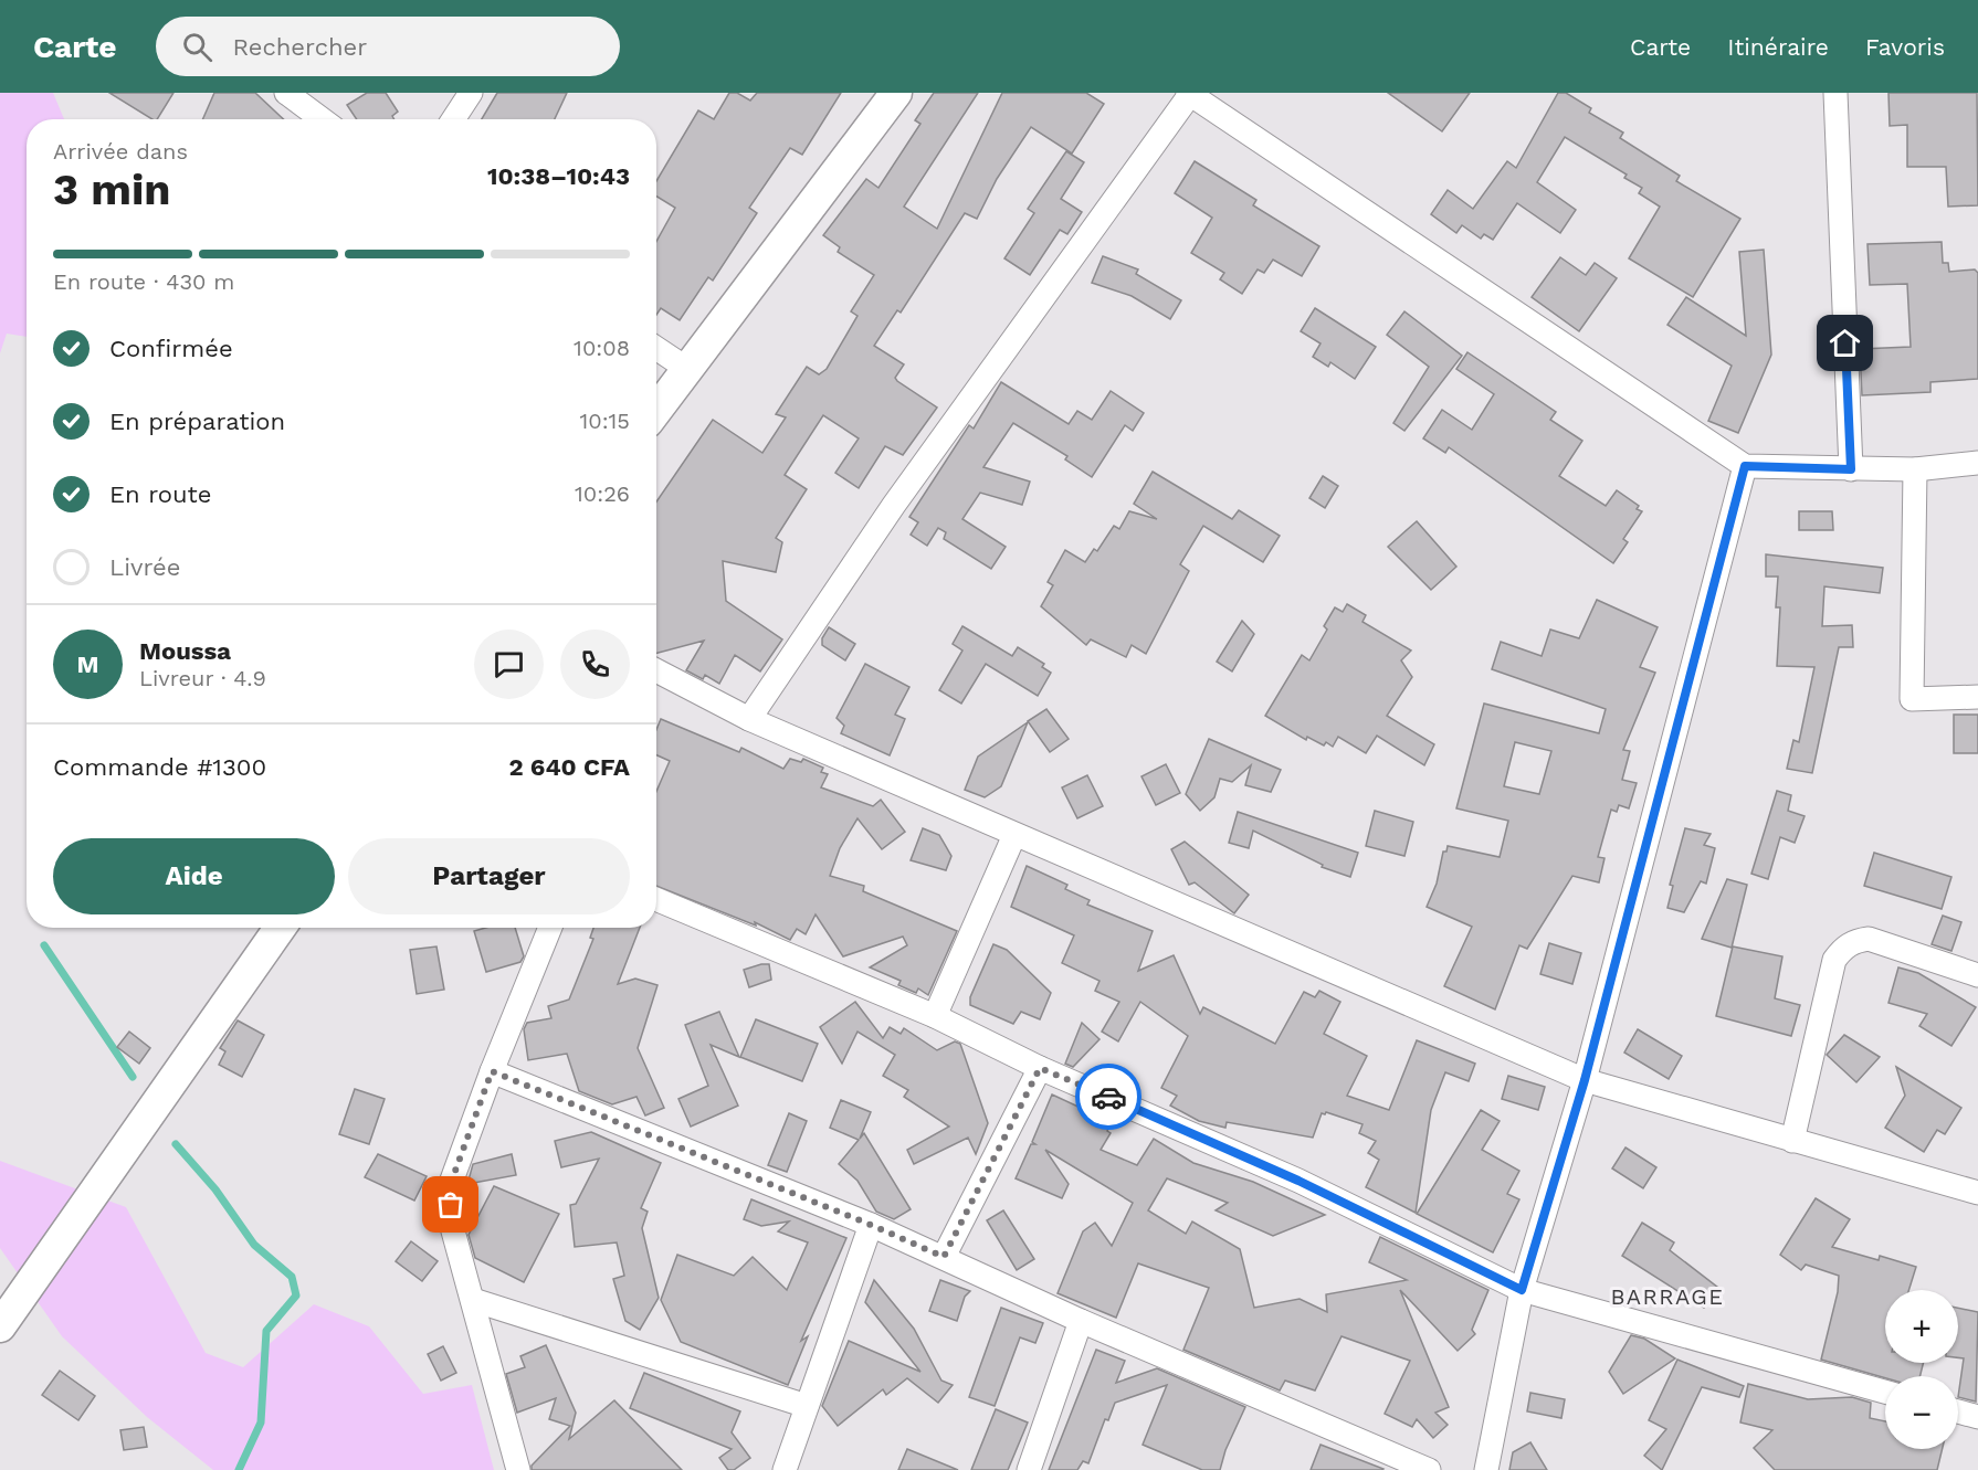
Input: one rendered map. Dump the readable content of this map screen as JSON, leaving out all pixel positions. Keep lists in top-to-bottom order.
{
  "districts": ["BARRAGE"],
  "page": {
    "header": "Carte",
    "search": "Rechercher",
    "nav": ["Carte", "Itinéraire", "Favoris"],
    "heading": ["3 min", "Arrivée dans", "10:38–10:43"],
    "panel": [
      "Moussa",
      "Livreur · 4.9",
      "Commande #1300",
      "2 640 CFA"
    ],
    "bar": "En route · 430 m",
    "list": [
      ["Confirmée", "10:08"],
      ["En préparation", "10:15"],
      ["En route", "10:26"],
      "Livrée"
    ],
    "round": "M",
    "buttons": ["Aide", "Partager"],
    "map_buttons": ["+", "−"]
  }
}
